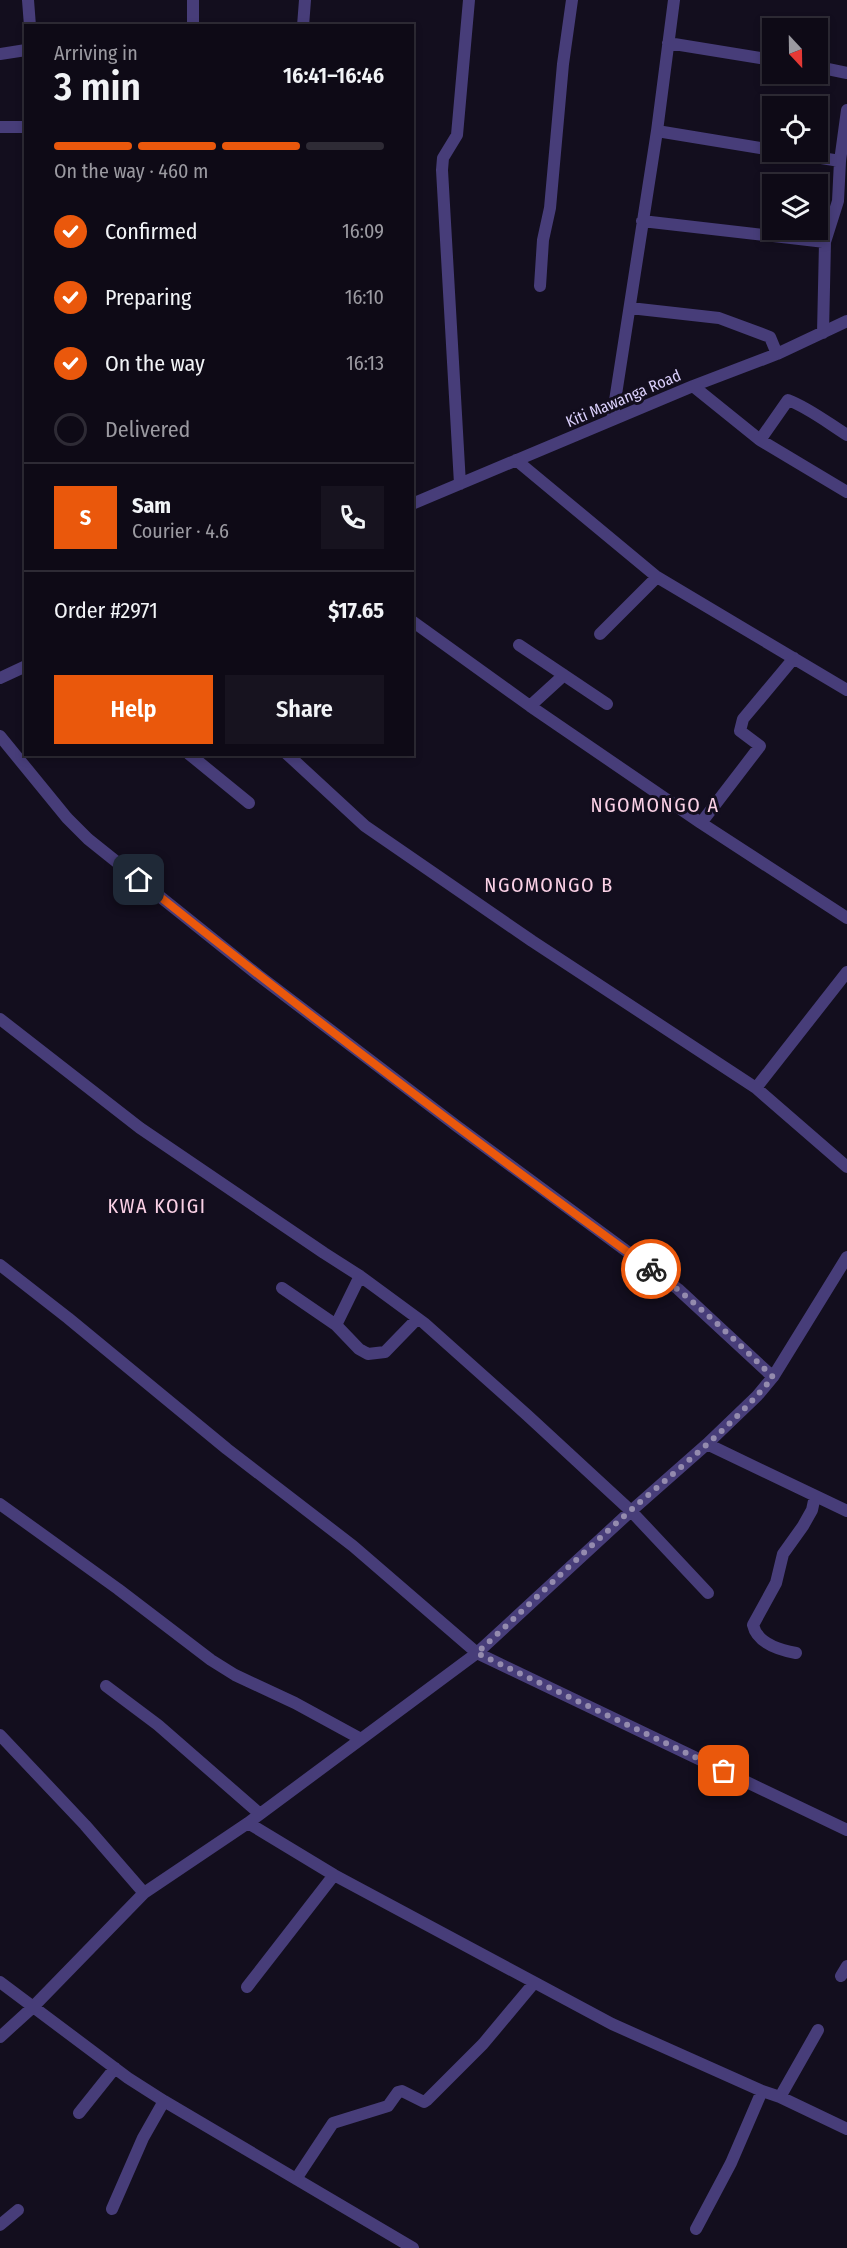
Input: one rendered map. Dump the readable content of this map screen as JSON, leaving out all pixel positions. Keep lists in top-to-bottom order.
{
  "streets": {
    "street": ["Kiti Mawanga Road"]
  },
  "districts": ["NGOMONGO A", "NGOMONGO B", "KWA KOIGI"],
  "north": "bottom",
  "page": {
    "heading": ["3 min", "Arriving in", "16:41–16:46"],
    "panel": [
      "Sam",
      "Courier · 4.6",
      "Order #2971",
      "$17.65"
    ],
    "bar": "On the way · 460 m",
    "list": [
      ["Confirmed", "16:09"],
      ["Preparing", "16:10"],
      ["On the way", "16:13"],
      "Delivered"
    ],
    "round": "S",
    "buttons": ["Help", "Share"]
  }
}
